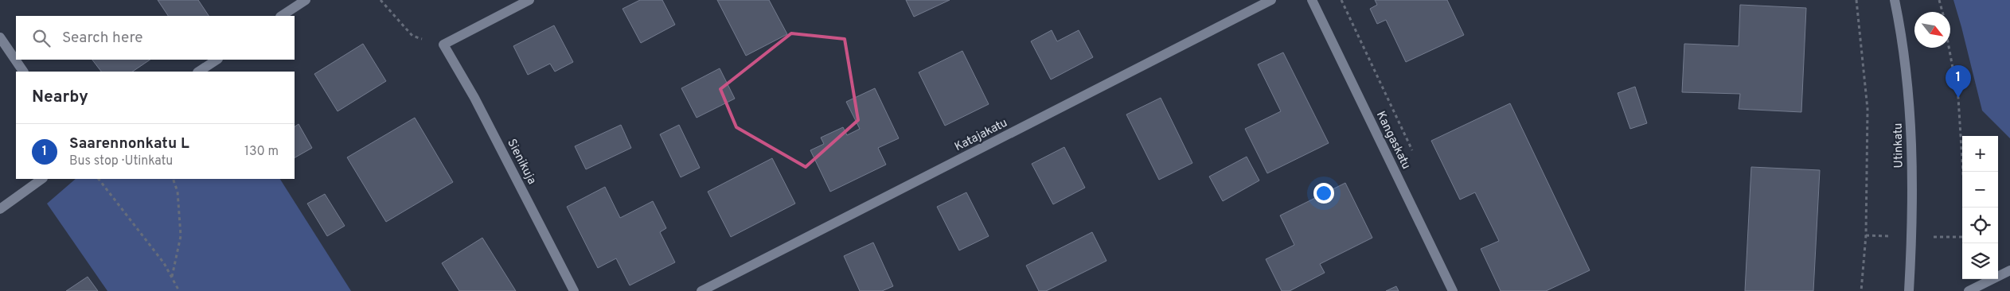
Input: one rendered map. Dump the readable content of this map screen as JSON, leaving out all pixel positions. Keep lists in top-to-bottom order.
{
  "streets": {
    "street": [
      "Katajakatu",
      "Kangaskatu",
      "Utinkatu",
      "Sienikuja"
    ]
  },
  "north": "bottom right",
  "page": {
    "search": "Search here",
    "pins": "1",
    "heading": "Nearby",
    "list": [
      {
        "mark": "1",
        "name": "Saarennonkatu L",
        "note": "Bus stop · Utinkatu",
        "value": "130 m"
      }
    ],
    "map_buttons": ["+", "−"]
  }
}
